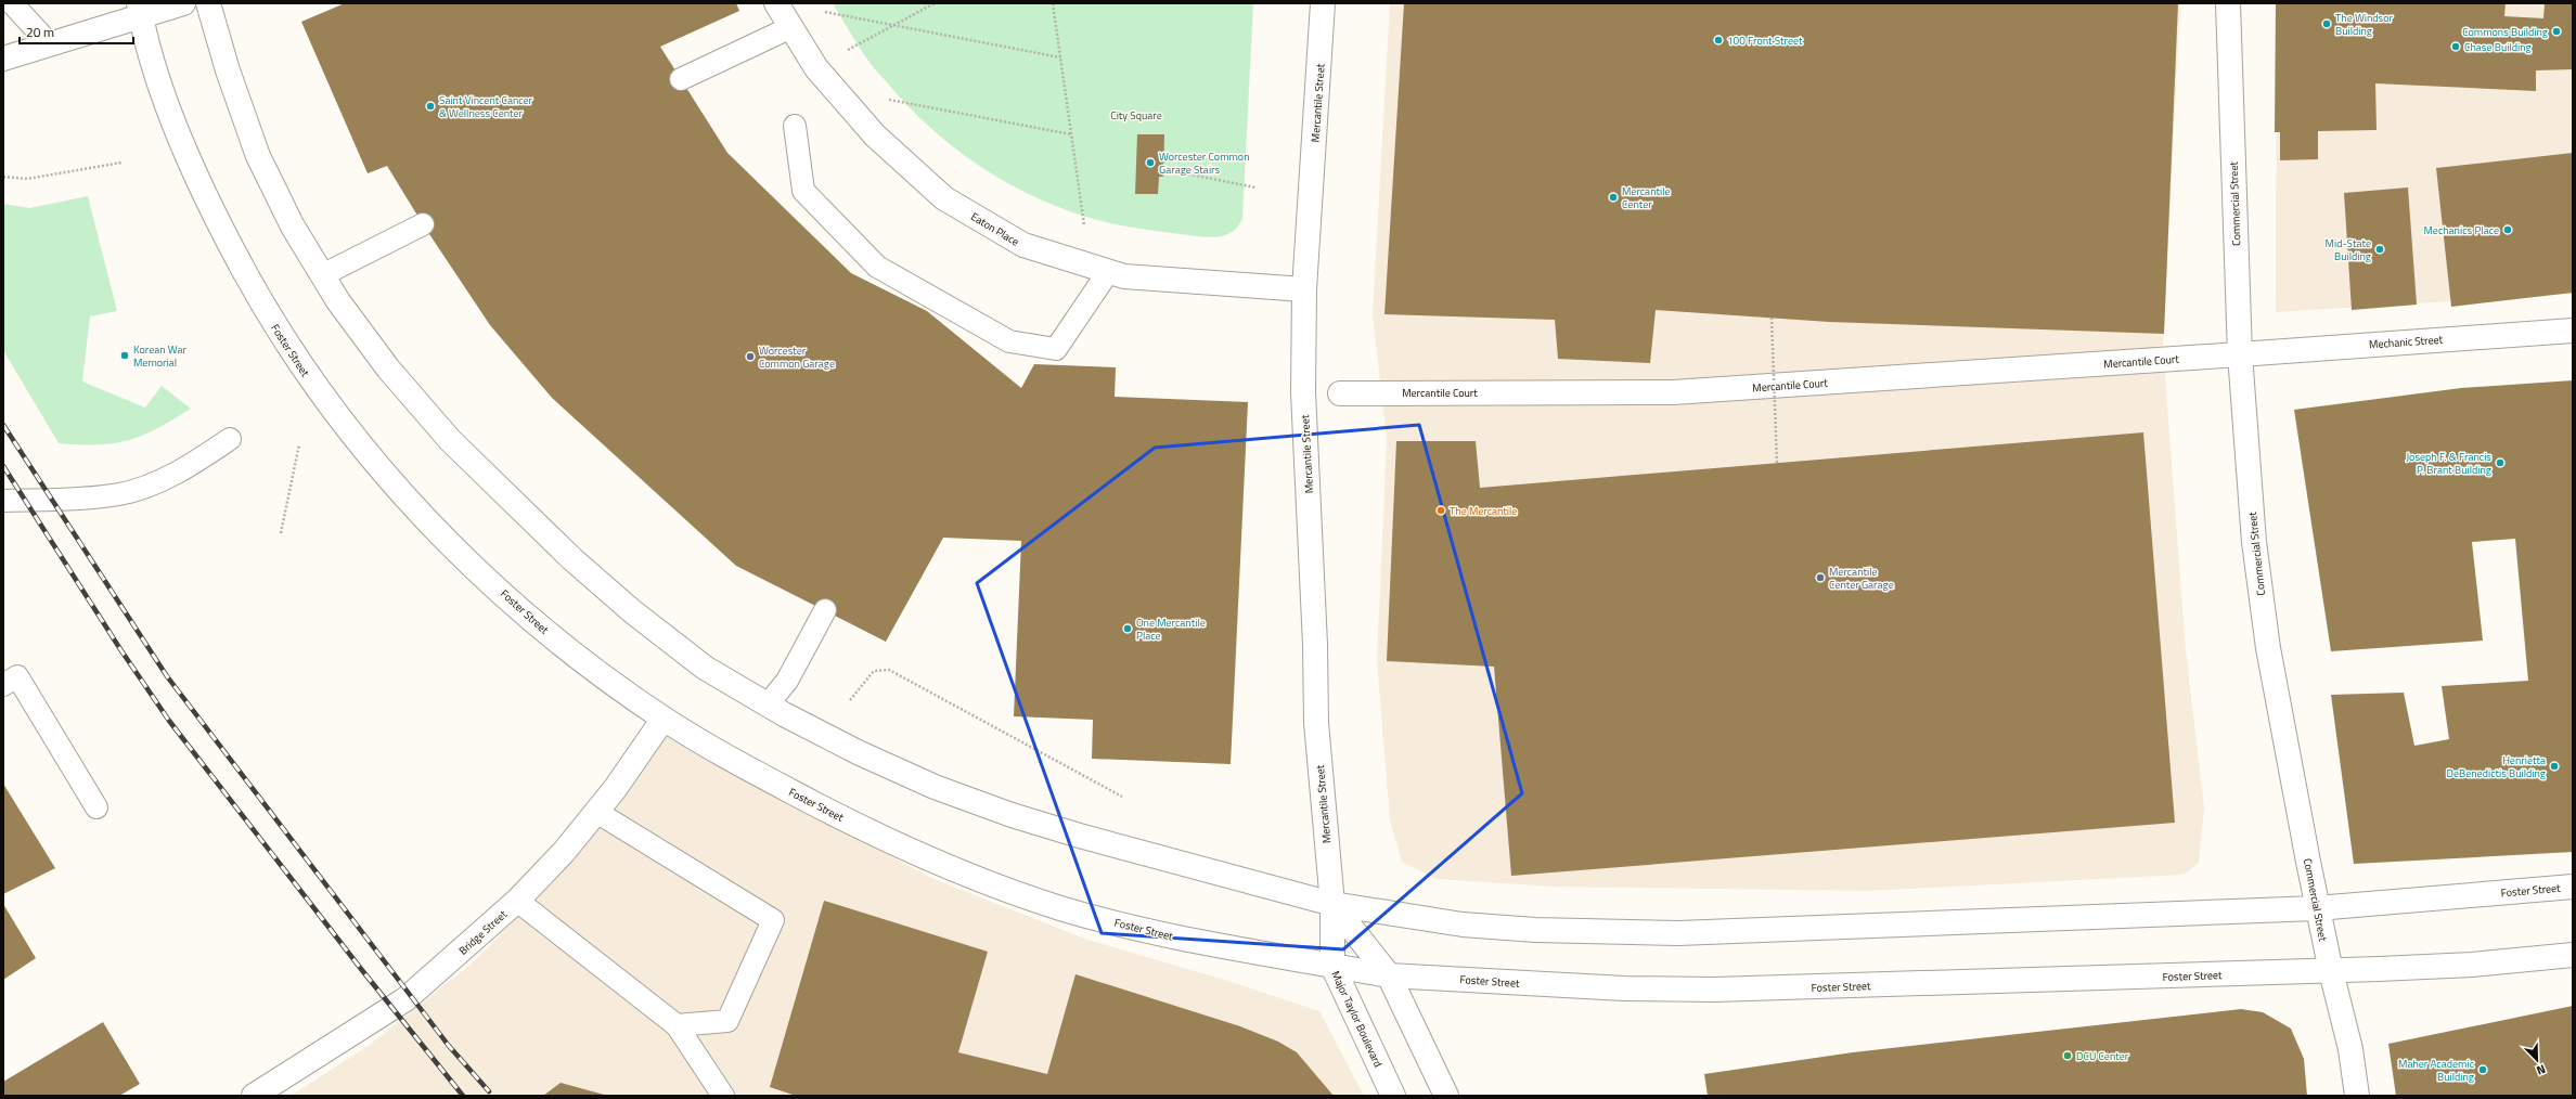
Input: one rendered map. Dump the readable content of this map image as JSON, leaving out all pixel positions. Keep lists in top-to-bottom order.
{
  "streets": {
    "main road": [
      "Mercantile Street",
      "Commercial Street",
      "Eaton Place",
      "Mechanic Street",
      "Foster Street",
      "Mercantile Court",
      "Bridge Street",
      "Major Taylor Boulevard"
    ]
  },
  "crossings": [
    ["Mercantile Street", "Eaton Place"],
    ["Mercantile Street", "Foster Street"],
    ["Mercantile Street", "Major Taylor Boulevard"],
    ["Commercial Street", "Mechanic Street"],
    ["Commercial Street", "Foster Street"],
    ["Commercial Street", "Mercantile Court"],
    ["Mechanic Street", "Mercantile Court"],
    ["Foster Street", "Bridge Street"],
    ["Foster Street", "Major Taylor Boulevard"]
  ],
  "parks": ["City Square"],
  "places": [
    "The Windsor Building",
    "Commons Building",
    "100 Front Street",
    "Chase Building",
    "Saint Vincent Cancer & Wellness Center",
    "Worcester Common Garage Stairs",
    "Mercantile Center",
    "Mechanics Place",
    "Mid-State Building",
    "Korean War Memorial",
    "Worcester Common Garage",
    "Joseph F. & Francis P. Brant Building",
    "The Mercantile",
    "Mercantile Center Garage",
    "One Mercantile Place",
    "Henrietta DeBenedictis Building",
    "DCU Center",
    "Maher Academic Building"
  ],
  "scale_bar": "20 m",
  "north": "bottom right"
}
